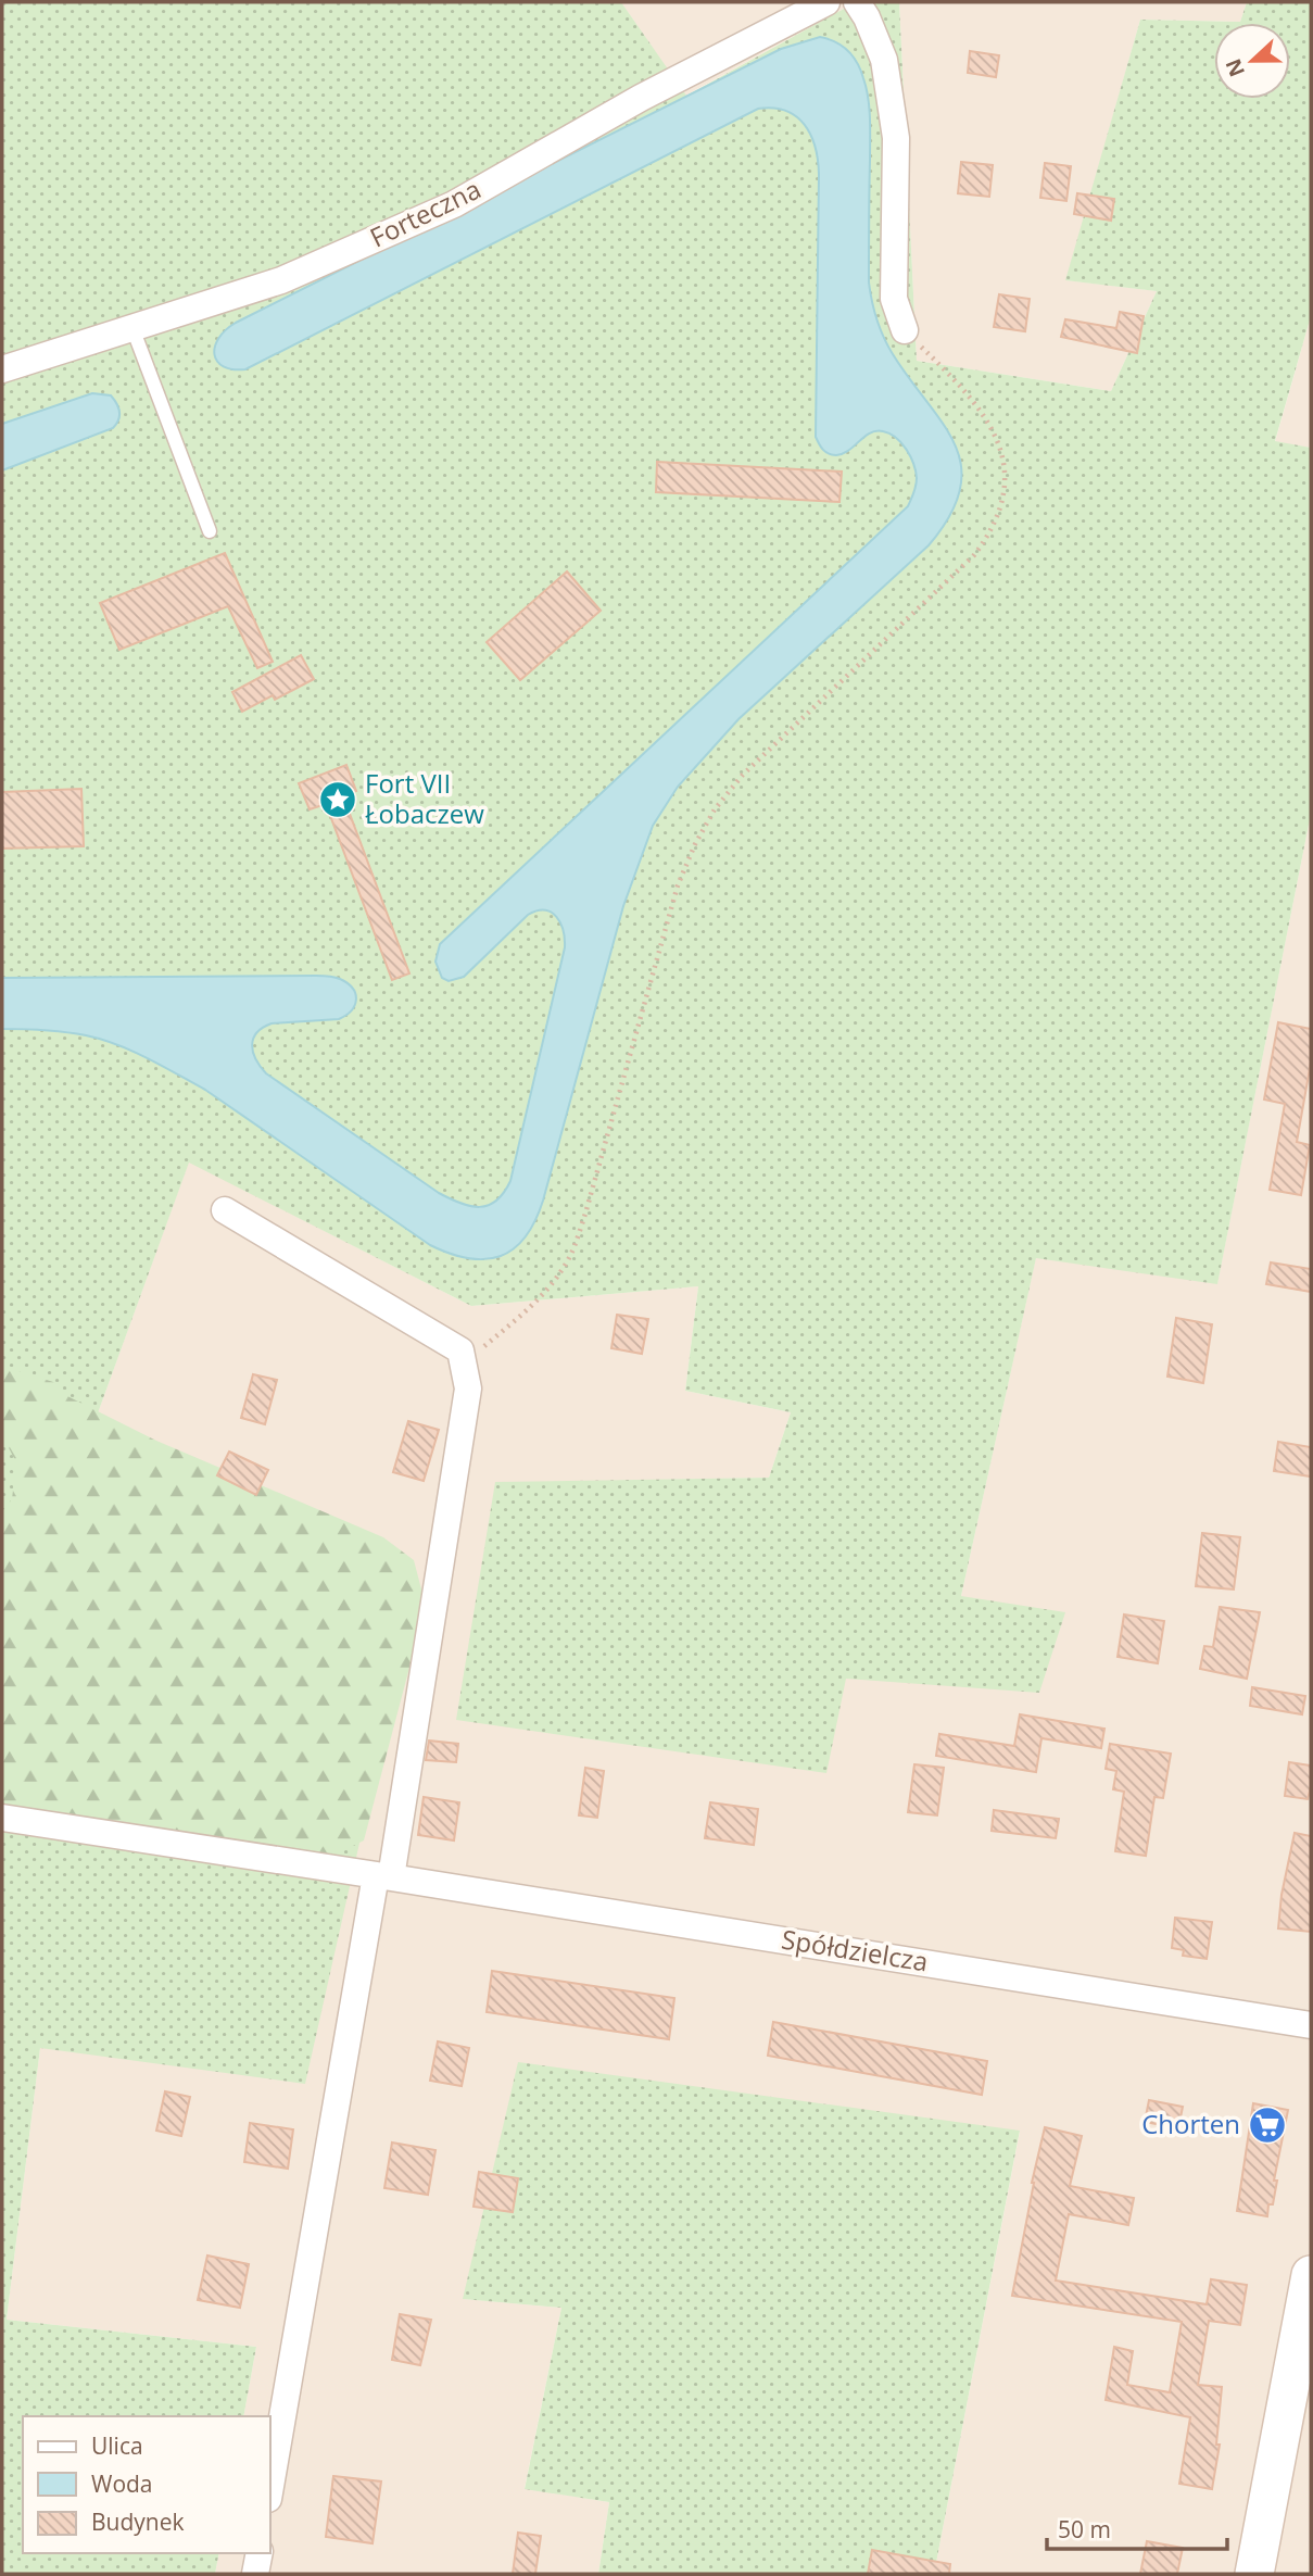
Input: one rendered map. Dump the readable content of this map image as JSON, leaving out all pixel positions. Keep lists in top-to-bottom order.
{
  "streets": {
    "street": ["Forteczna", "Spółdzielcza"]
  },
  "places": {
    "place": ["Fort VII Łobaczew"],
    "supermarket": ["Chorten"]
  },
  "legend": ["Ulica", "Woda", "Budynek"],
  "scale_bar": "50 m",
  "north": "left"
}
